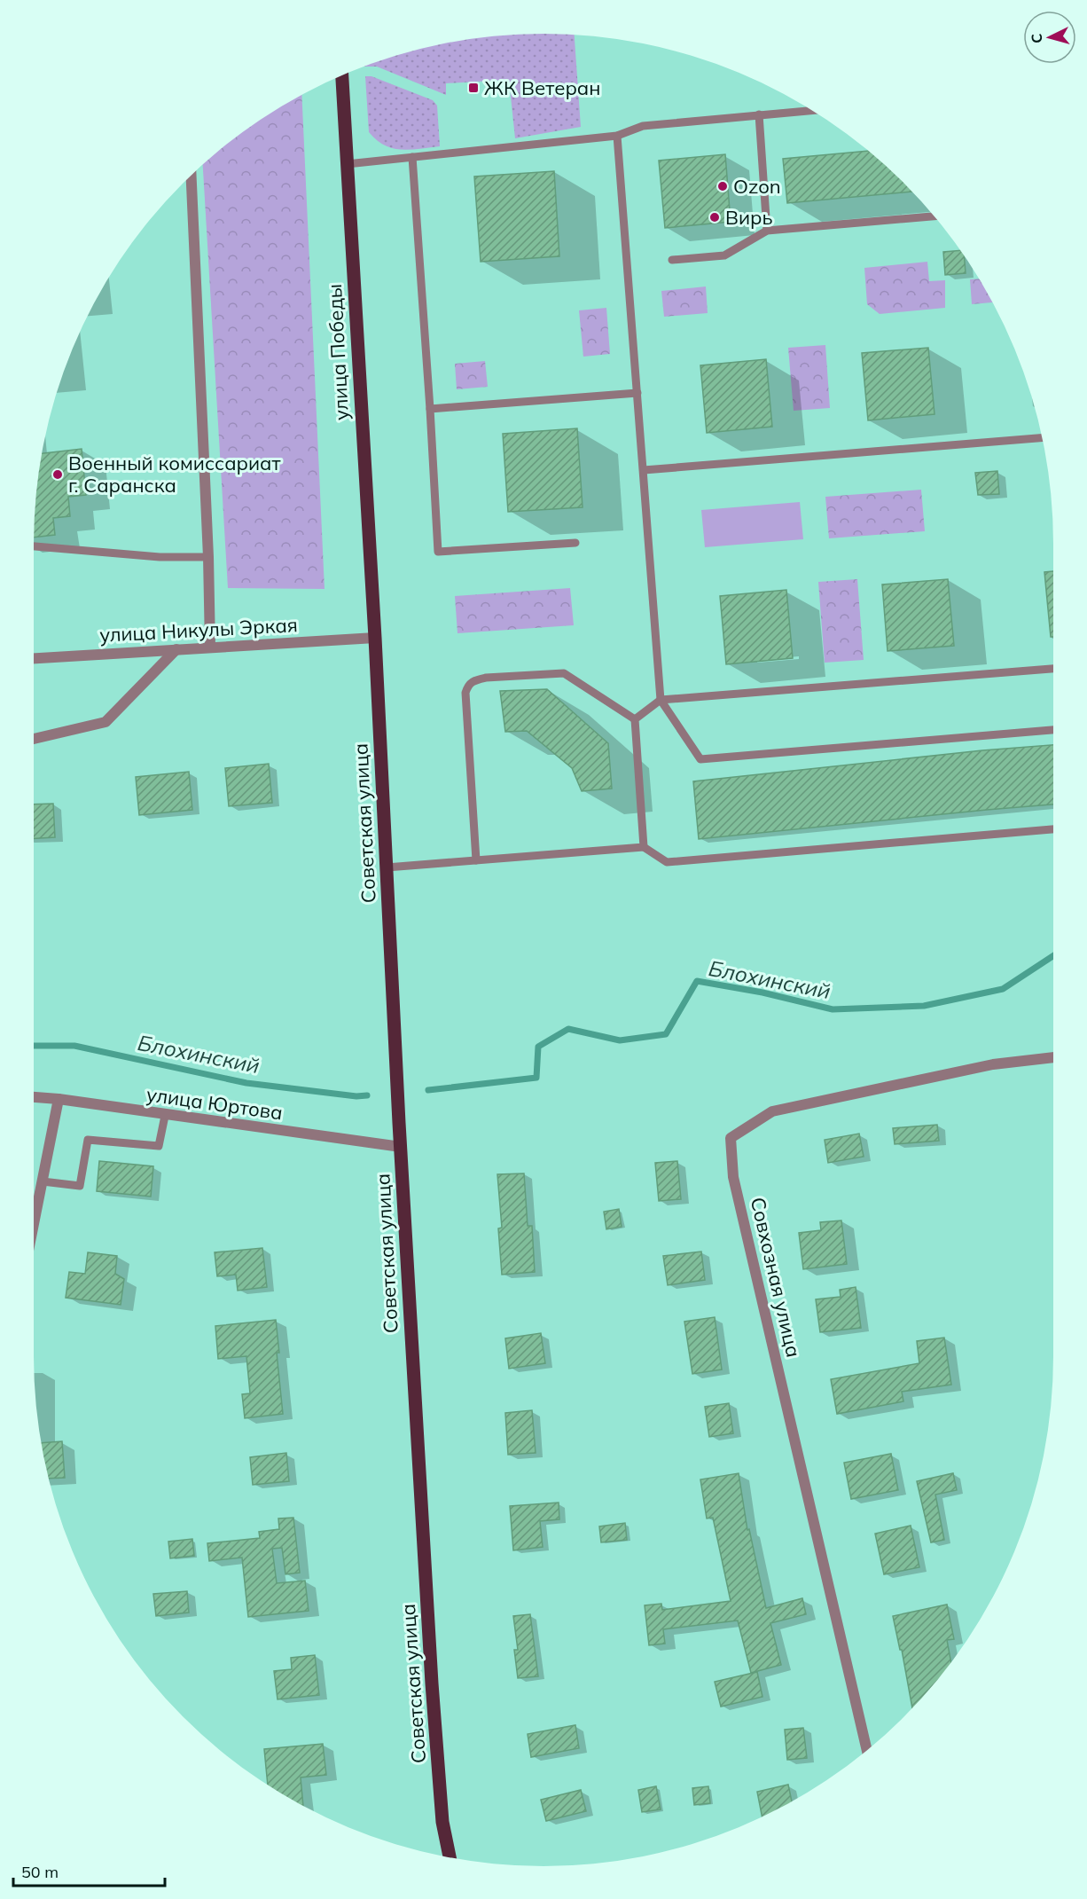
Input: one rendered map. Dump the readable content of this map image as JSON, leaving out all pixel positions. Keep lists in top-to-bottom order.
{
  "streets": {
    "main road": ["улица Победы", "Советская улица"],
    "street": ["улица Никулы Эркая", "улица Юртова", "Совхозная улица"]
  },
  "crossings": [
    ["улица Победы", "улица Никулы Эркая"],
    ["улица Победы", "Советская улица"],
    ["улица Никулы Эркая", "Советская улица"],
    ["Советская улица", "улица Юртова"]
  ],
  "water": ["Блохинский"],
  "places": {
    "transit": ["ЖК Ветеран"],
    "other": ["Ozon", "Вирь", "Военный комиссариат г. Саранска"]
  },
  "scale_bar": "50 m",
  "north": "left"
}
